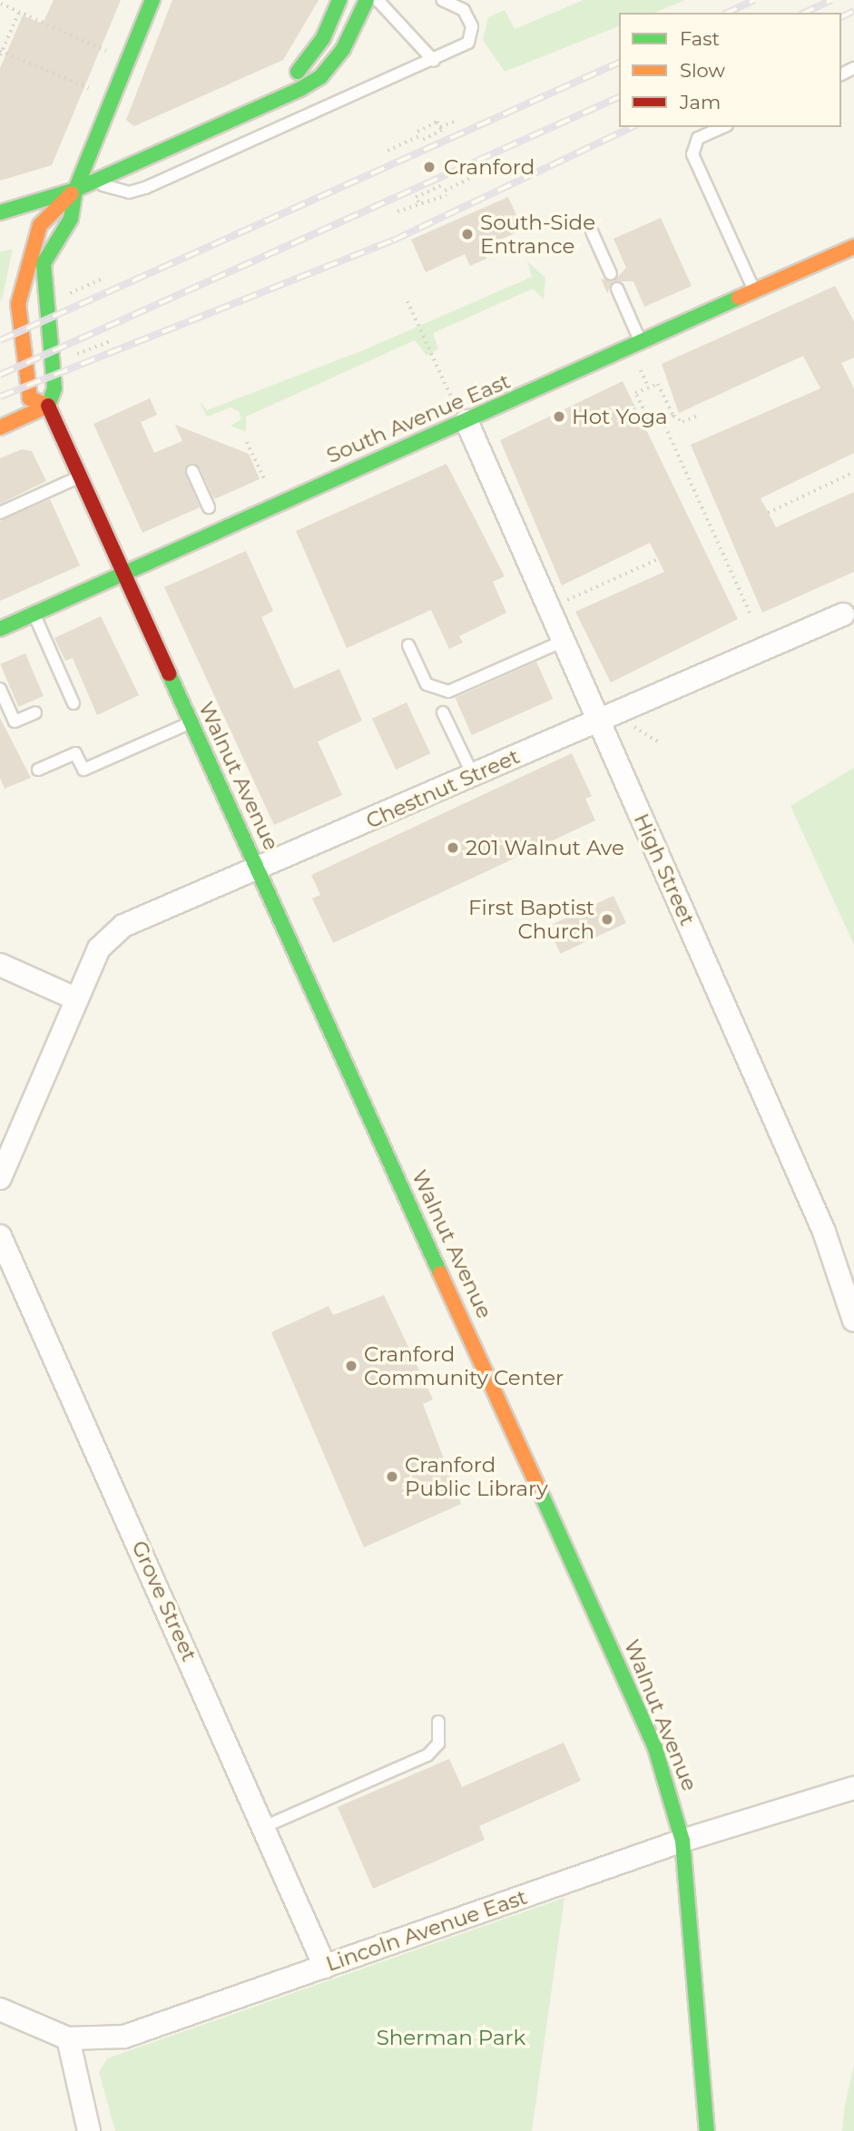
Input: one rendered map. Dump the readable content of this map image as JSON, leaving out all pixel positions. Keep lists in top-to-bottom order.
{
  "streets": {
    "street": [
      "South Avenue East",
      "Walnut Avenue",
      "Chestnut Street",
      "High Street",
      "Grove Street",
      "Lincoln Avenue East"
    ]
  },
  "crossings": [
    ["South Avenue East", "Walnut Avenue"],
    ["South Avenue East", "High Street"],
    ["Walnut Avenue", "Chestnut Street"],
    ["Walnut Avenue", "Lincoln Avenue East"],
    ["Chestnut Street", "High Street"],
    ["Grove Street", "Lincoln Avenue East"]
  ],
  "parks": ["Sherman Park"],
  "places": [
    "Cranford",
    "South-Side Entrance",
    "Hot Yoga",
    "201 Walnut Ave",
    "First Baptist Church",
    "Cranford Community Center",
    "Cranford Public Library"
  ],
  "legend": ["Fast", "Slow", "Jam"]
}
